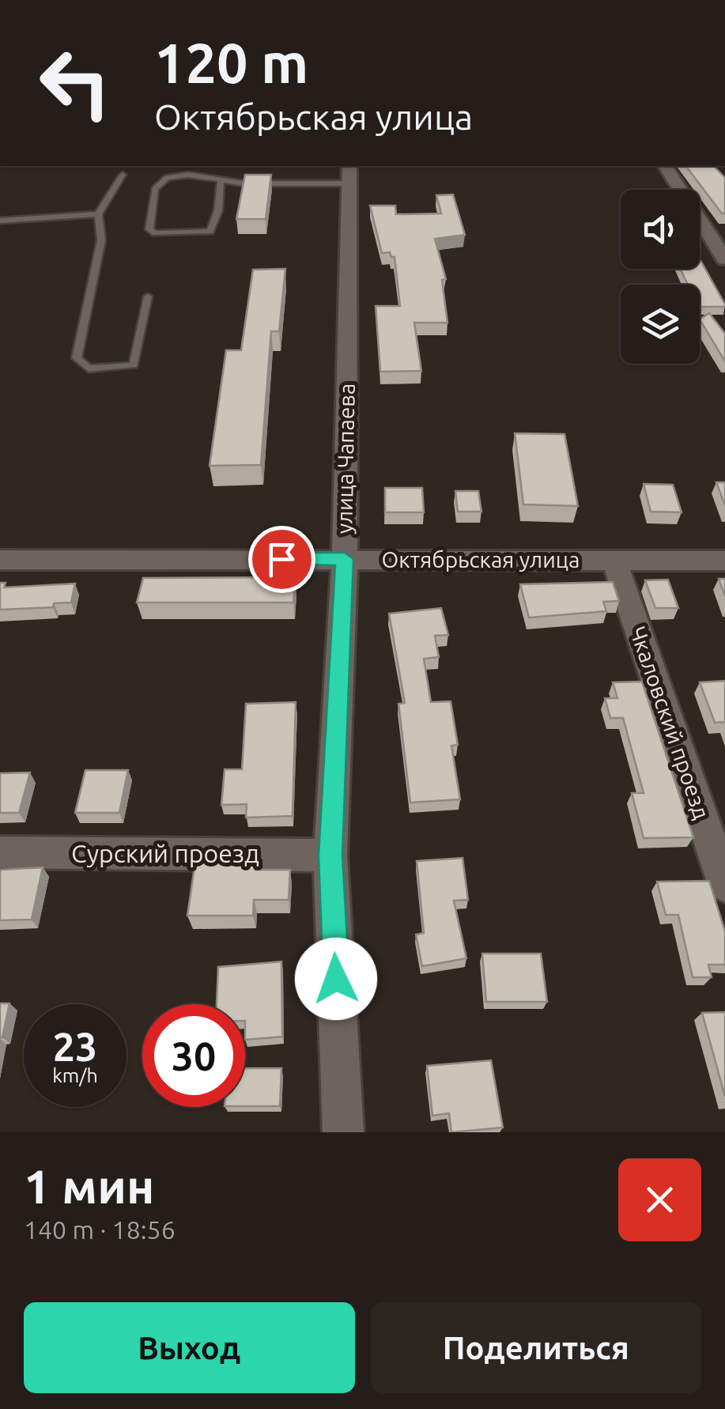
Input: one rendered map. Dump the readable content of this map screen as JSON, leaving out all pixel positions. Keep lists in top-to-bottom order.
{
  "streets": {
    "street": [
      "улица Чапаева",
      "Октябрьская улица",
      "Чкаловский проезд",
      "Сурский проезд"
    ]
  },
  "crossings": [
    ["улица Чапаева", "Октябрьская улица"],
    ["улица Чапаева", "Сурский проезд"],
    ["Октябрьская улица", "Чкаловский проезд"]
  ],
  "page": {
    "turn": ["120 m", "Октябрьская улица"],
    "speed": "23 km/h",
    "limit": "30",
    "heading": ["1 мин", "140 m · 18:56"],
    "buttons": ["Выход", "Поделиться"]
  }
}
